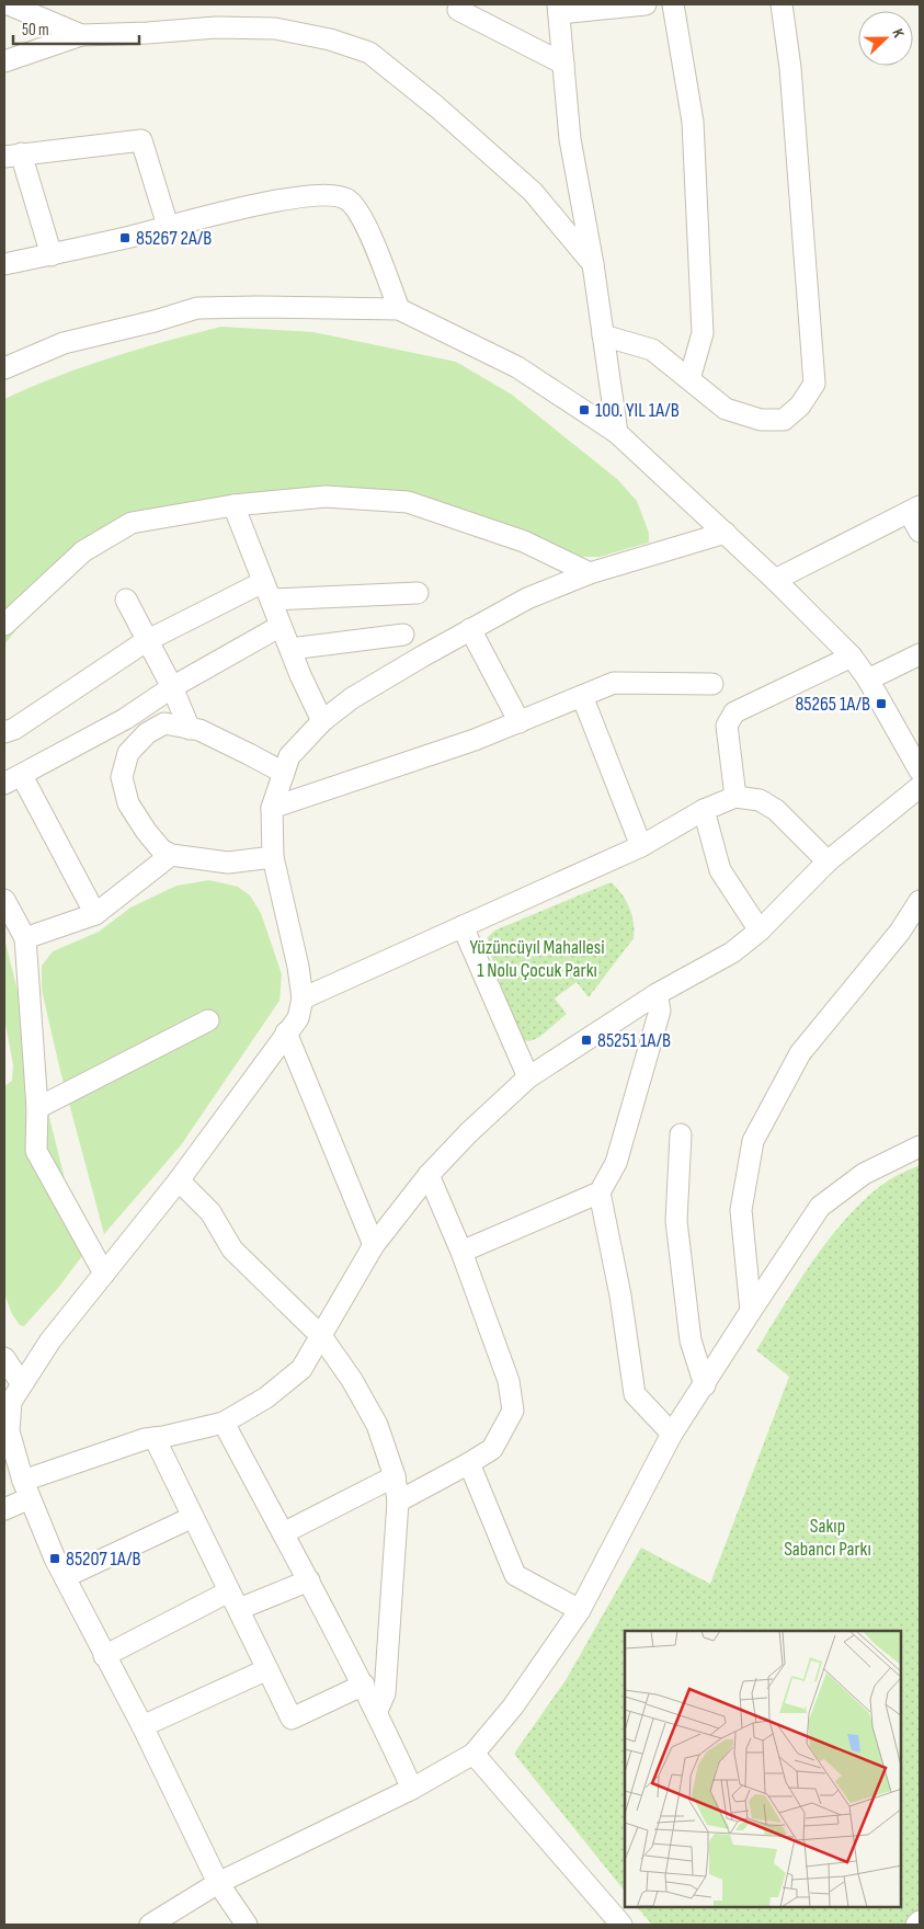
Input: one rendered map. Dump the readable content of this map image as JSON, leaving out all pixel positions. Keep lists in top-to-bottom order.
{
  "parks": ["Yüzüncüyıl Mahallesi 1 Nolu Çocuk Parkı", "Sakıp Sabancı Parkı"],
  "places": {
    "transit": [
      "85267 2A/B",
      "100. YIL 1A/B",
      "85265 1A/B",
      "85251 1A/B",
      "85207 1A/B"
    ]
  },
  "scale_bar": "50 m",
  "north": "right"
}
